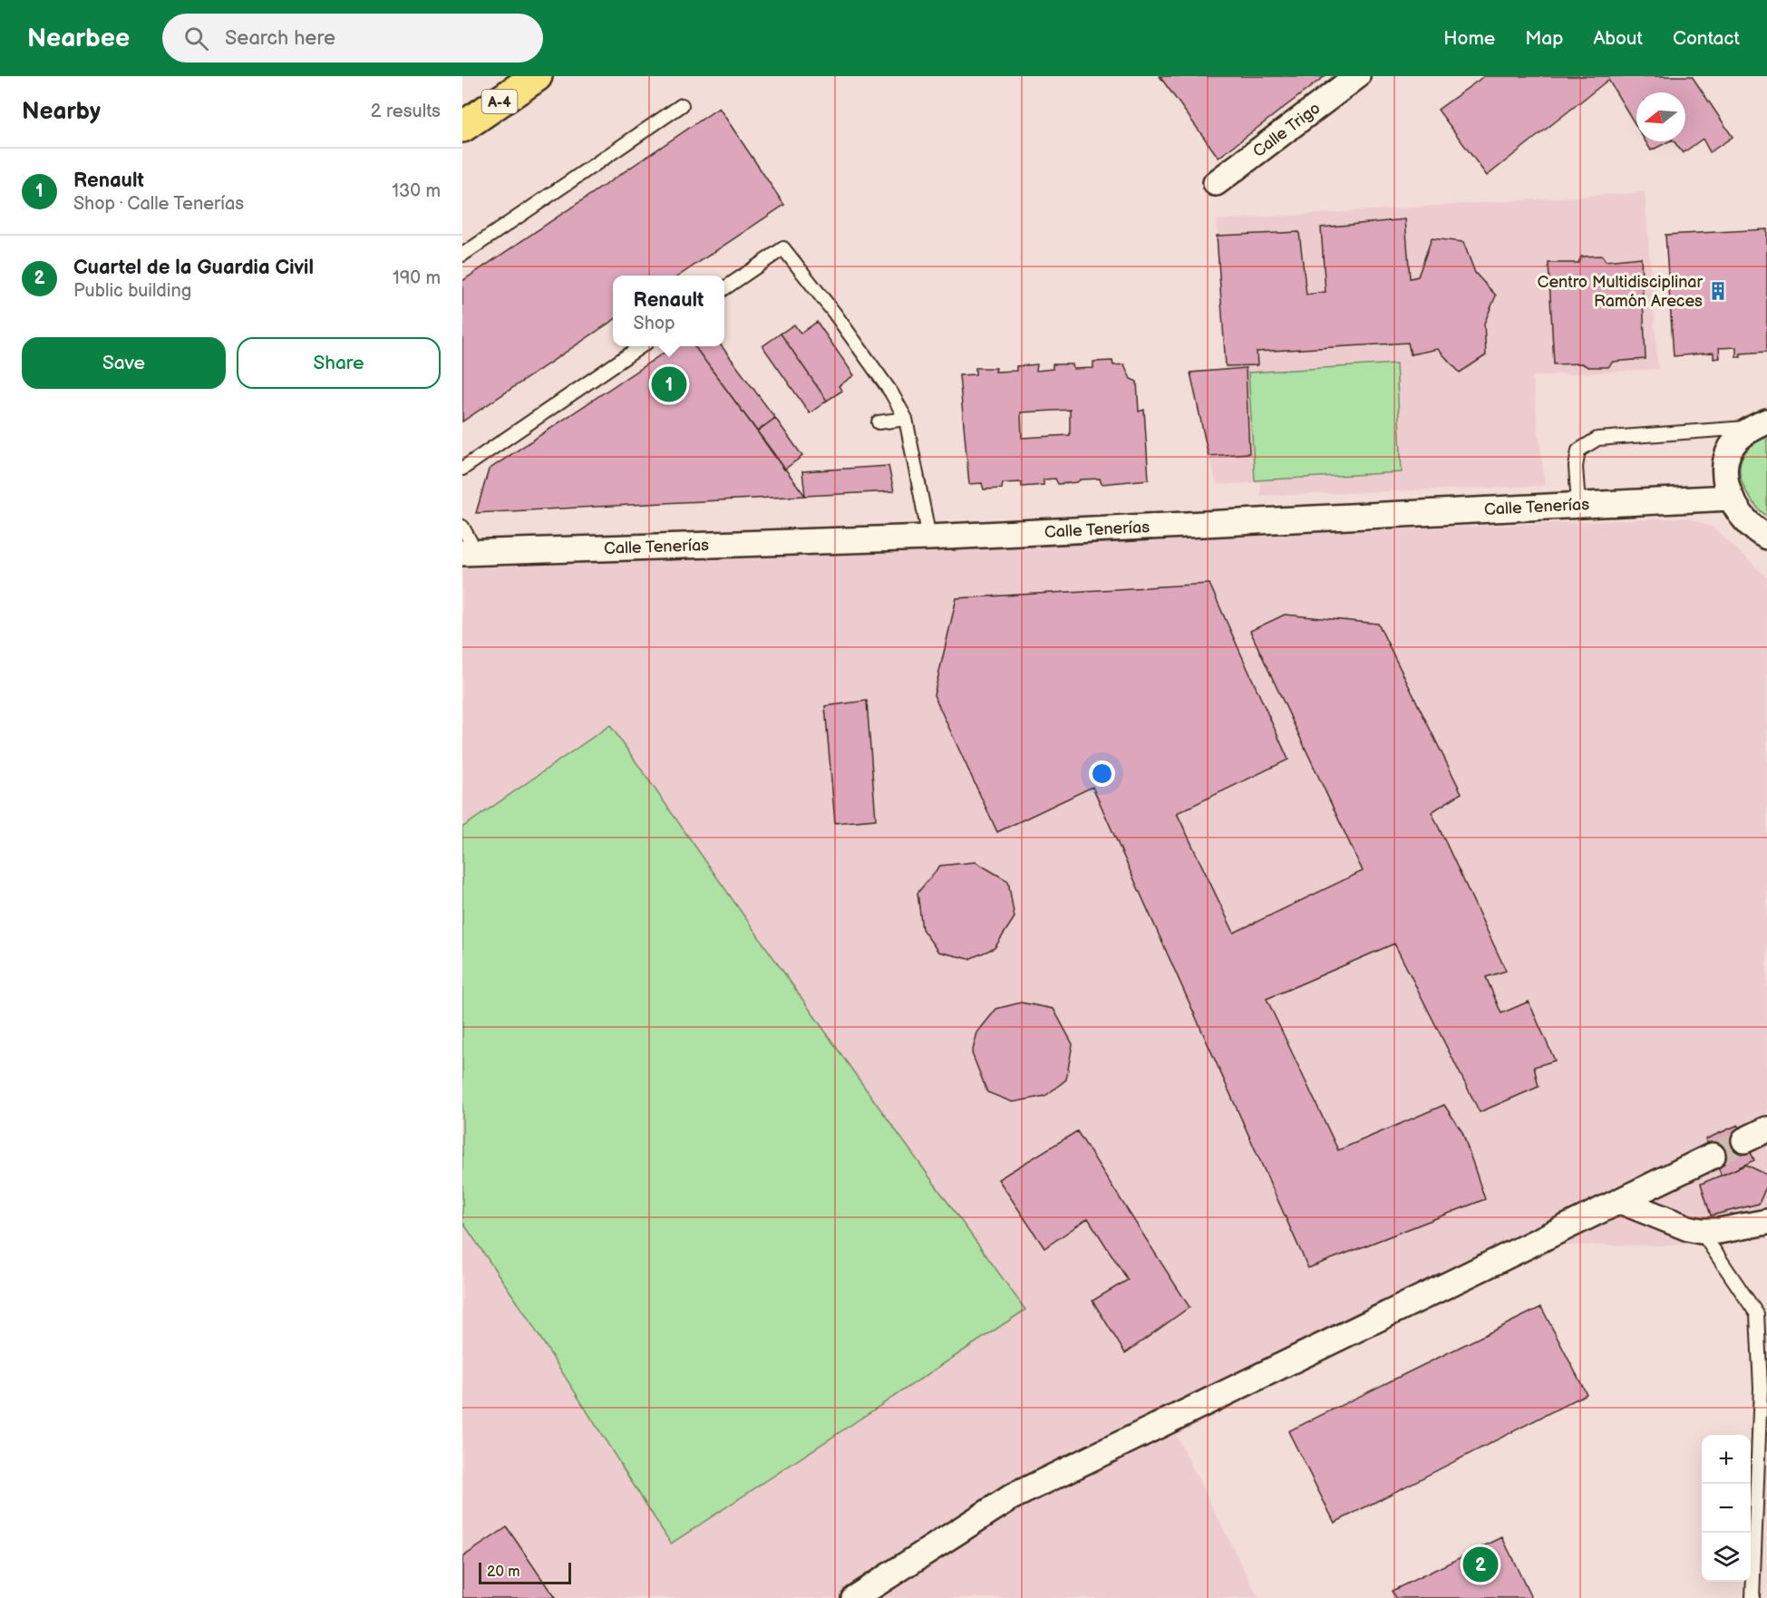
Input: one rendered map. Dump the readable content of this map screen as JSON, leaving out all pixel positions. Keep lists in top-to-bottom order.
{
  "streets": {
    "highway": ["A-4"],
    "street": ["Calle Trigo", "Calle Tenerías"]
  },
  "places": {
    "building": ["Centro Multidisciplinar Ramón Areces"]
  },
  "scale_bar": "20 m",
  "north": "left",
  "page": {
    "header": "Nearbee",
    "search": "Search here",
    "nav": [
      "Home",
      "Map",
      "About",
      "Contact"
    ],
    "heading": ["Nearby", "2 results"],
    "list": [
      {
        "mark": "1",
        "name": "Renault",
        "note": "Shop · Calle Tenerías",
        "value": "130 m"
      },
      {
        "mark": "2",
        "name": "Cuartel de la Guardia Civil",
        "note": "Public building",
        "value": "190 m"
      }
    ],
    "popup": ["Renault", "Shop"],
    "buttons": ["Save", "Share"],
    "pins": ["1", "2"],
    "map_buttons": ["+", "−"],
    "scale": "20 m"
  }
}
